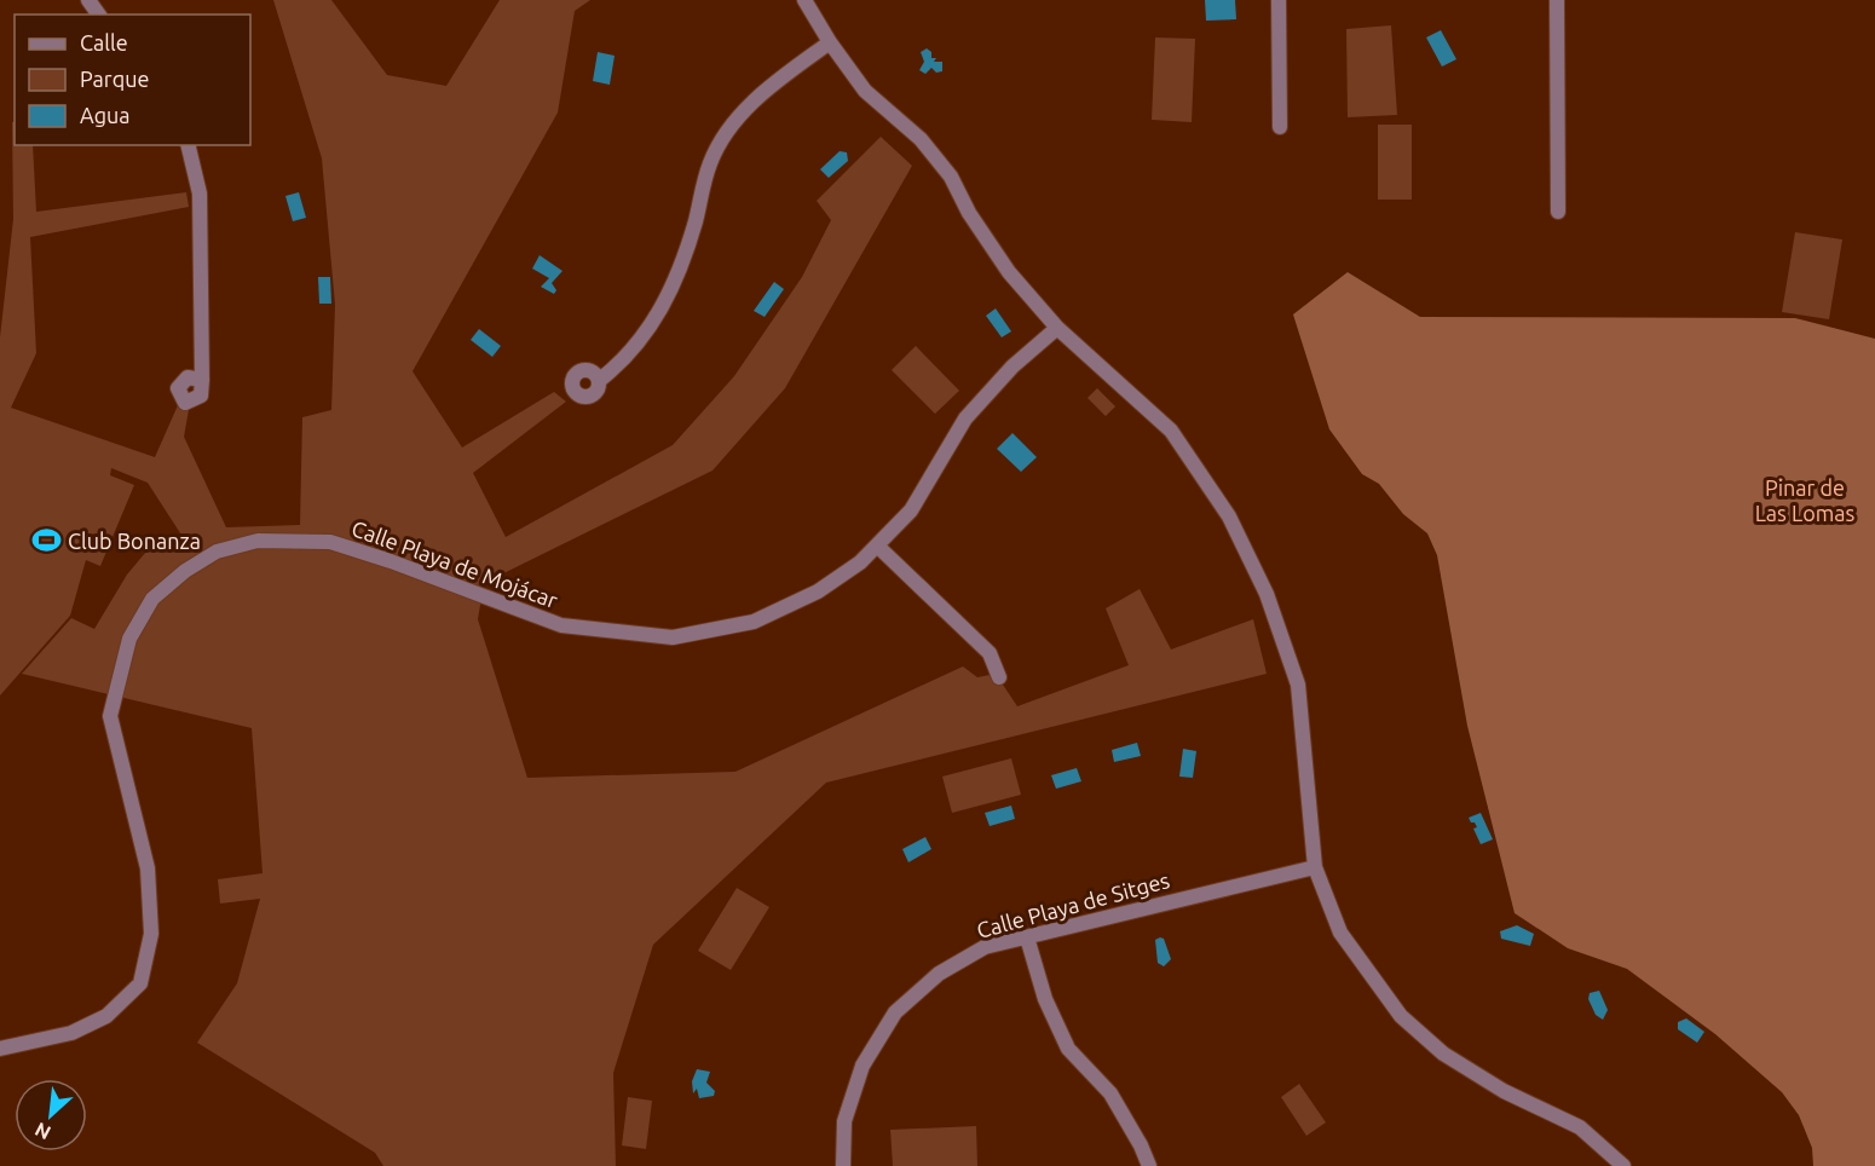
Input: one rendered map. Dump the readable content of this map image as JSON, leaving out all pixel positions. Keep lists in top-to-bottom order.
{
  "streets": {
    "street": ["Calle Playa de Mojácar", "Calle Playa de Sitges"]
  },
  "parks": ["Pinar de Las Lomas"],
  "places": {
    "sports": ["Club Bonanza"]
  },
  "legend": ["Calle", "Parque", "Agua"],
  "north": "bottom left"
}
